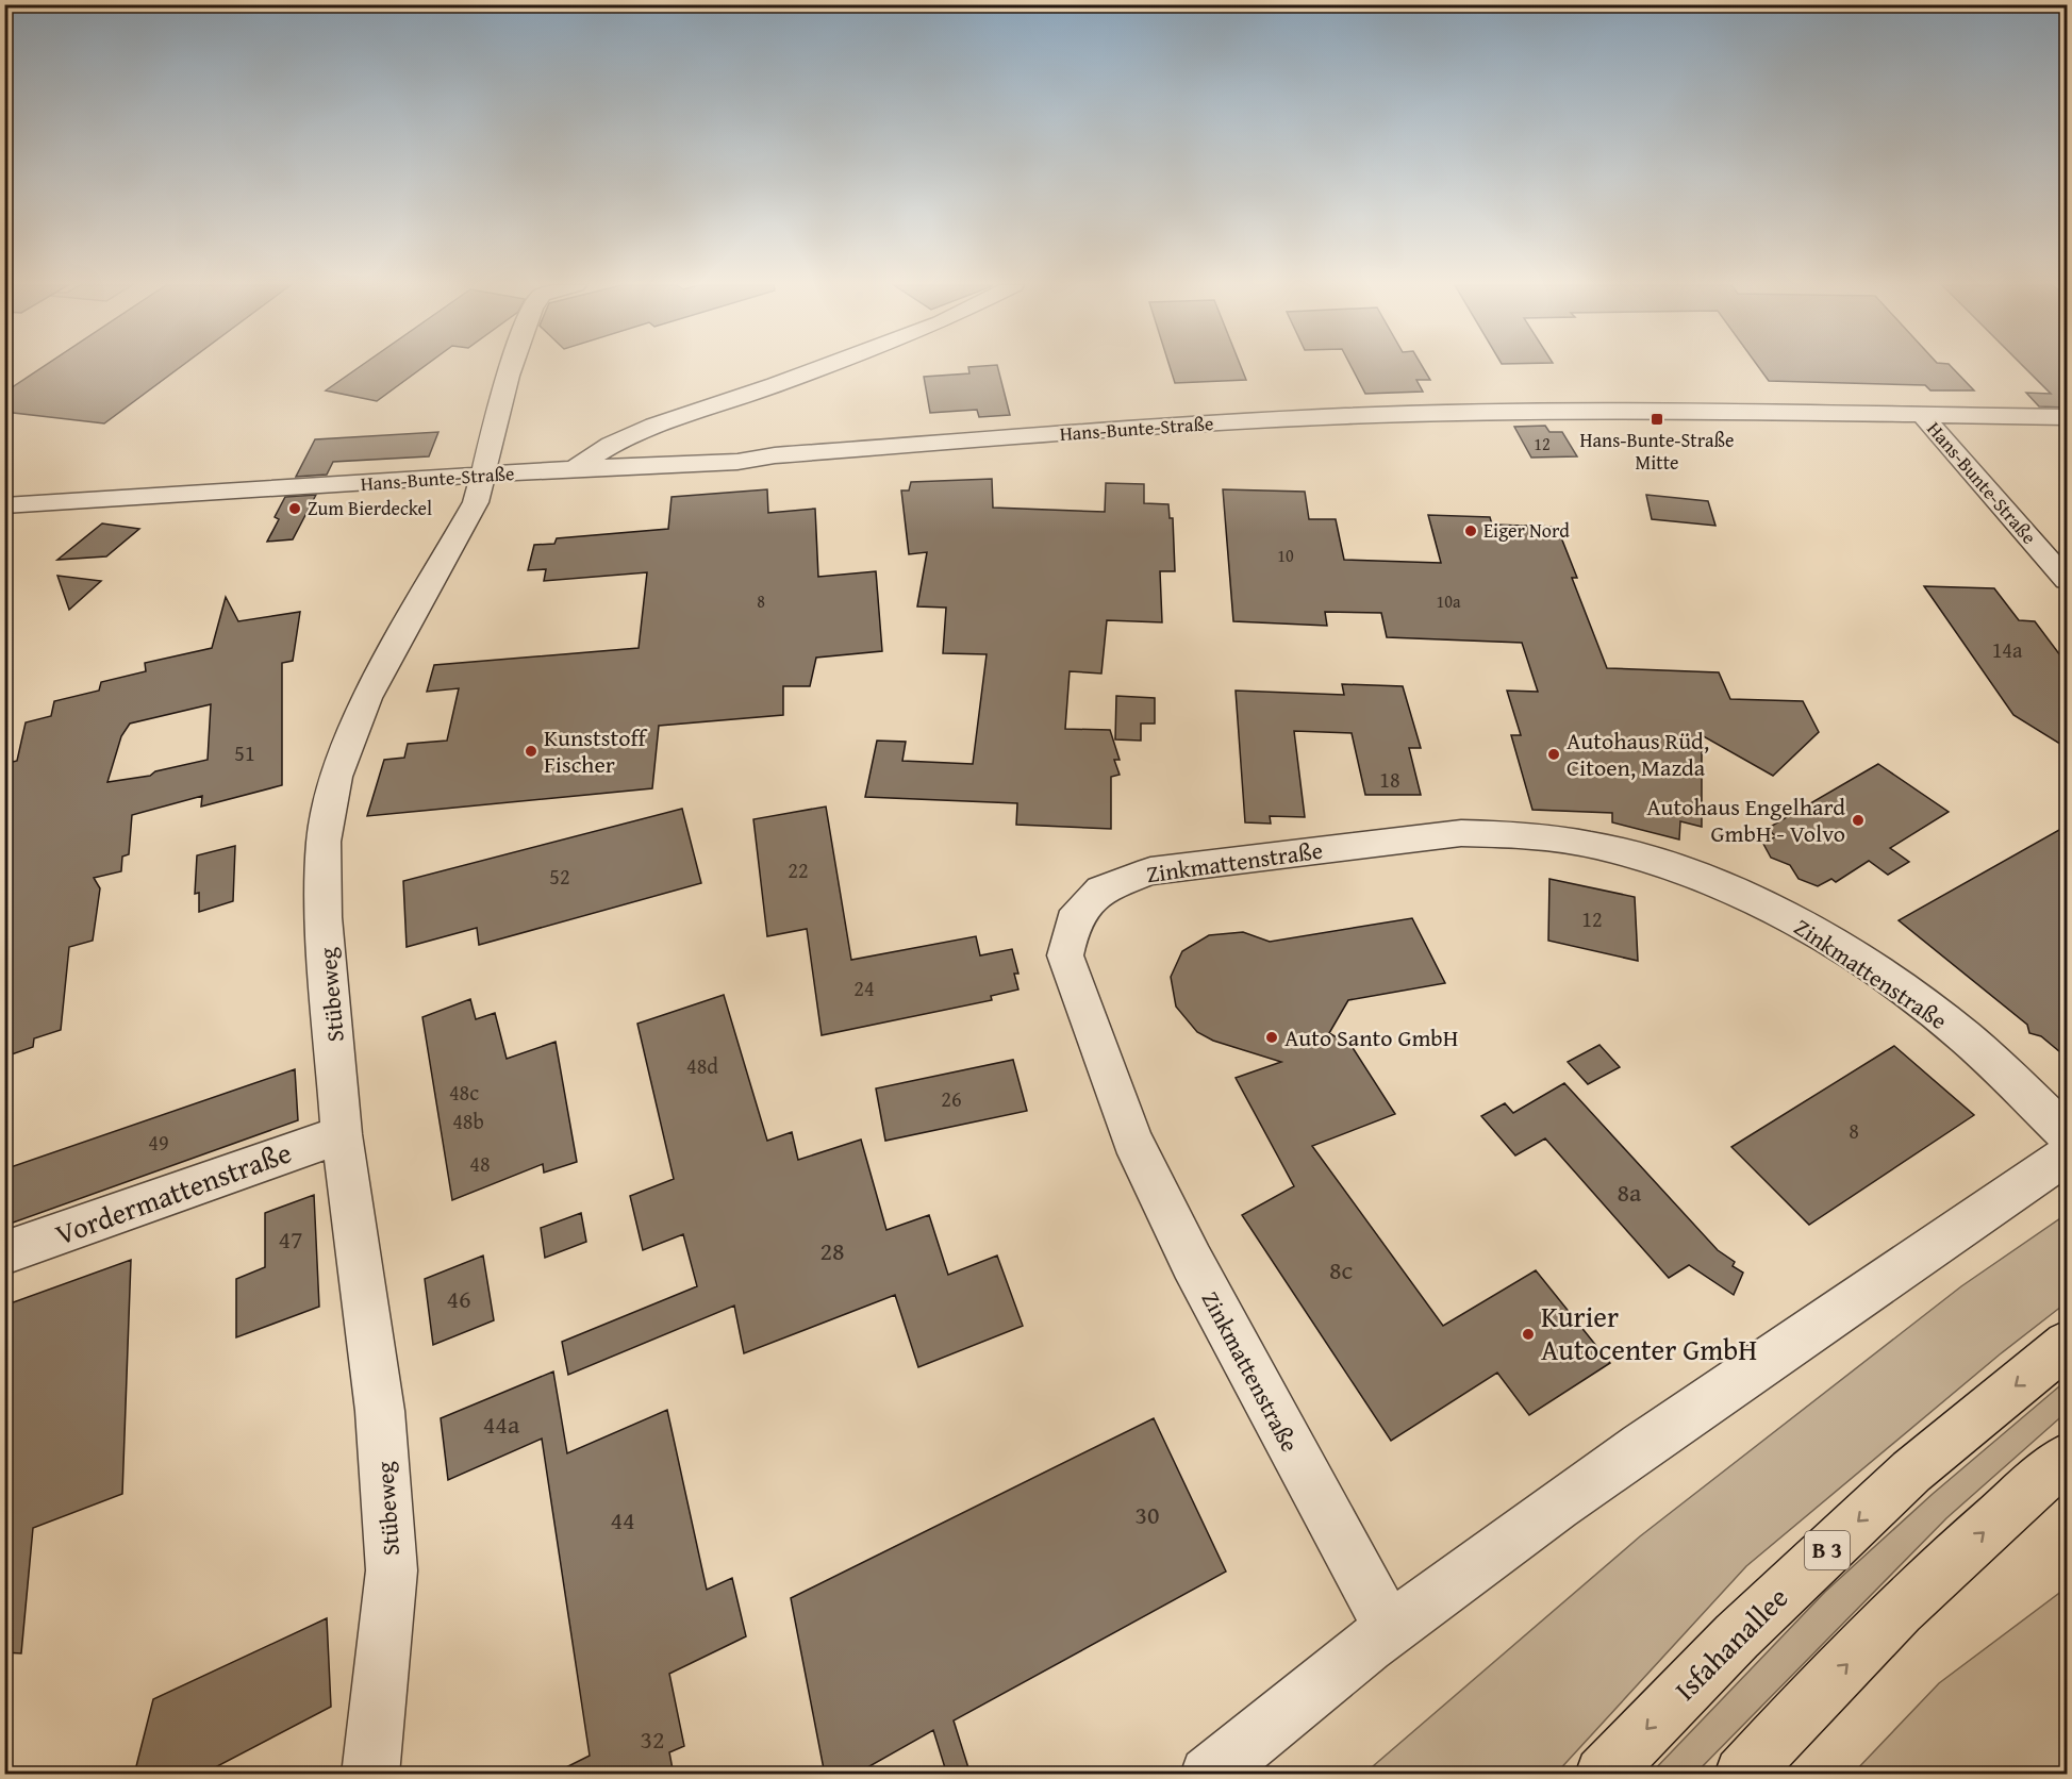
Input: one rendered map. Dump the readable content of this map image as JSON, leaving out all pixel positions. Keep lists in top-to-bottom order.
{
  "streets": {
    "highway": ["B 3", "Isfahanallee"],
    "street": [
      "Hans-Bunte-Straße",
      "Zinkmattenstraße",
      "Stübeweg",
      "Vordermattenstraße"
    ]
  },
  "crossings": [
    ["Hans-Bunte-Straße", "Stübeweg"],
    ["Stübeweg", "Vordermattenstraße"]
  ],
  "places": {
    "transit": ["Hans-Bunte-Straße Mitte"],
    "other": [
      "Zum Bierdeckel",
      "Eiger Nord",
      "Kunststoff Fischer",
      "Autohaus Rüd, Citoen, Mazda",
      "Autohaus Engelhard GmbH - Volvo",
      "Auto Santo GmbH",
      "Kurier Autocenter GmbH"
    ]
  },
  "house_numbers": [
    "12",
    "10",
    "8",
    "10a",
    "14a",
    "51",
    "18",
    "22",
    "52",
    "12",
    "24",
    "48d",
    "48c",
    "26",
    "48b",
    "8",
    "49",
    "48",
    "8a",
    "47",
    "28",
    "8c",
    "46",
    "44a",
    "30",
    "44",
    "32"
  ]
}
